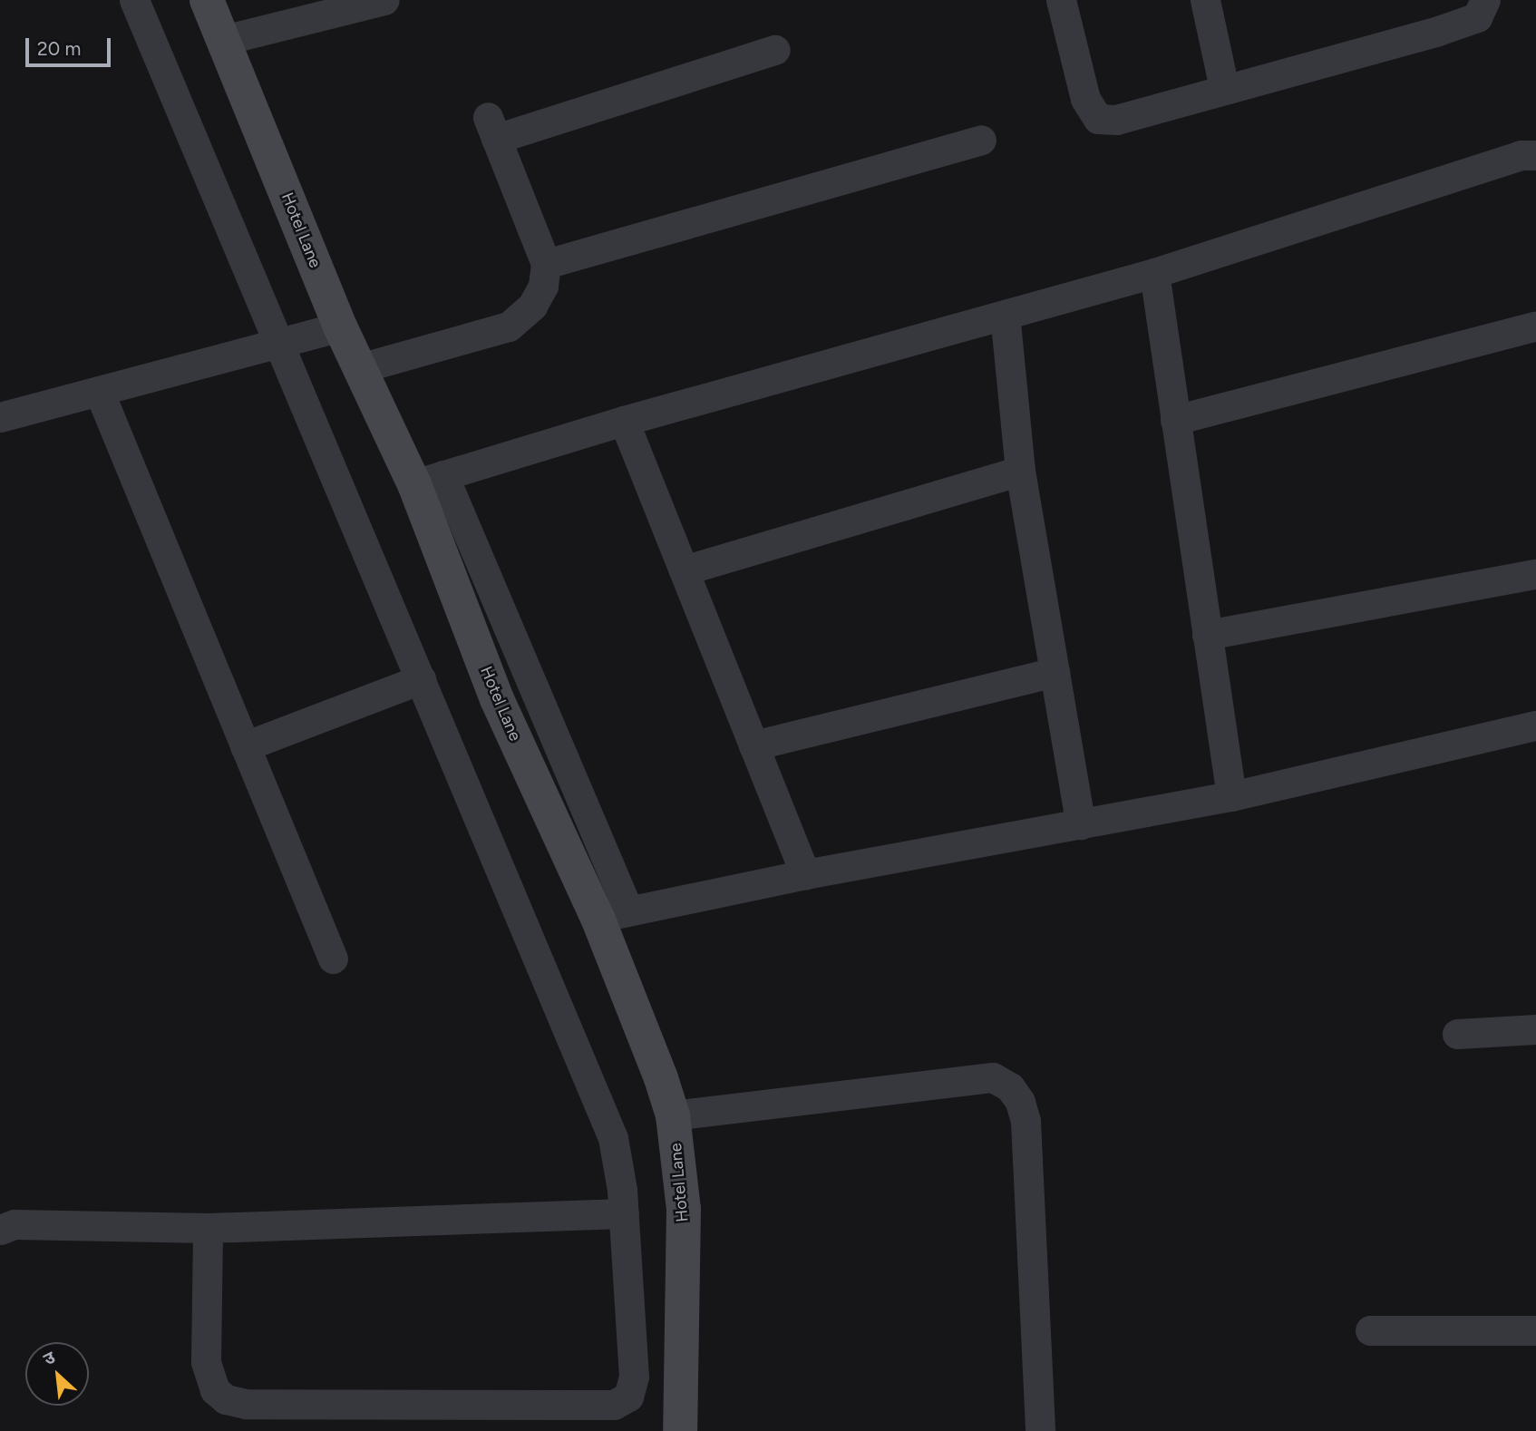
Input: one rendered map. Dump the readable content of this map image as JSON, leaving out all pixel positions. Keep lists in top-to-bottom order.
{
  "streets": {
    "street": ["Hotel Lane"]
  },
  "scale_bar": "20 m",
  "north": "top left"
}
